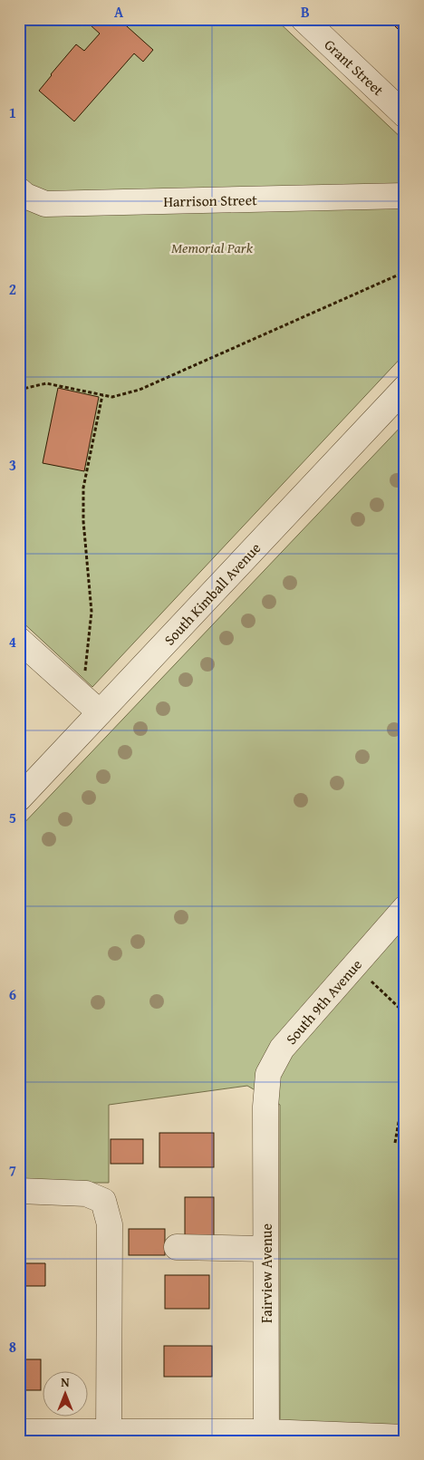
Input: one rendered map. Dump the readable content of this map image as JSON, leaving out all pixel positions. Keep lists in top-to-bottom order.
{
  "streets": {
    "street": [
      "Grant Street",
      "Harrison Street",
      "South Kimball Avenue",
      "South 9th Avenue",
      "Fairview Avenue"
    ]
  },
  "crossings": [
    ["South 9th Avenue", "Fairview Avenue"]
  ],
  "parks": ["Memorial Park"],
  "north": "top",
  "grid": {
    "columns": ["A", "B"],
    "rows": [
      "1",
      "2",
      "3",
      "4",
      "5",
      "6",
      "7",
      "8"
    ]
  }
}
